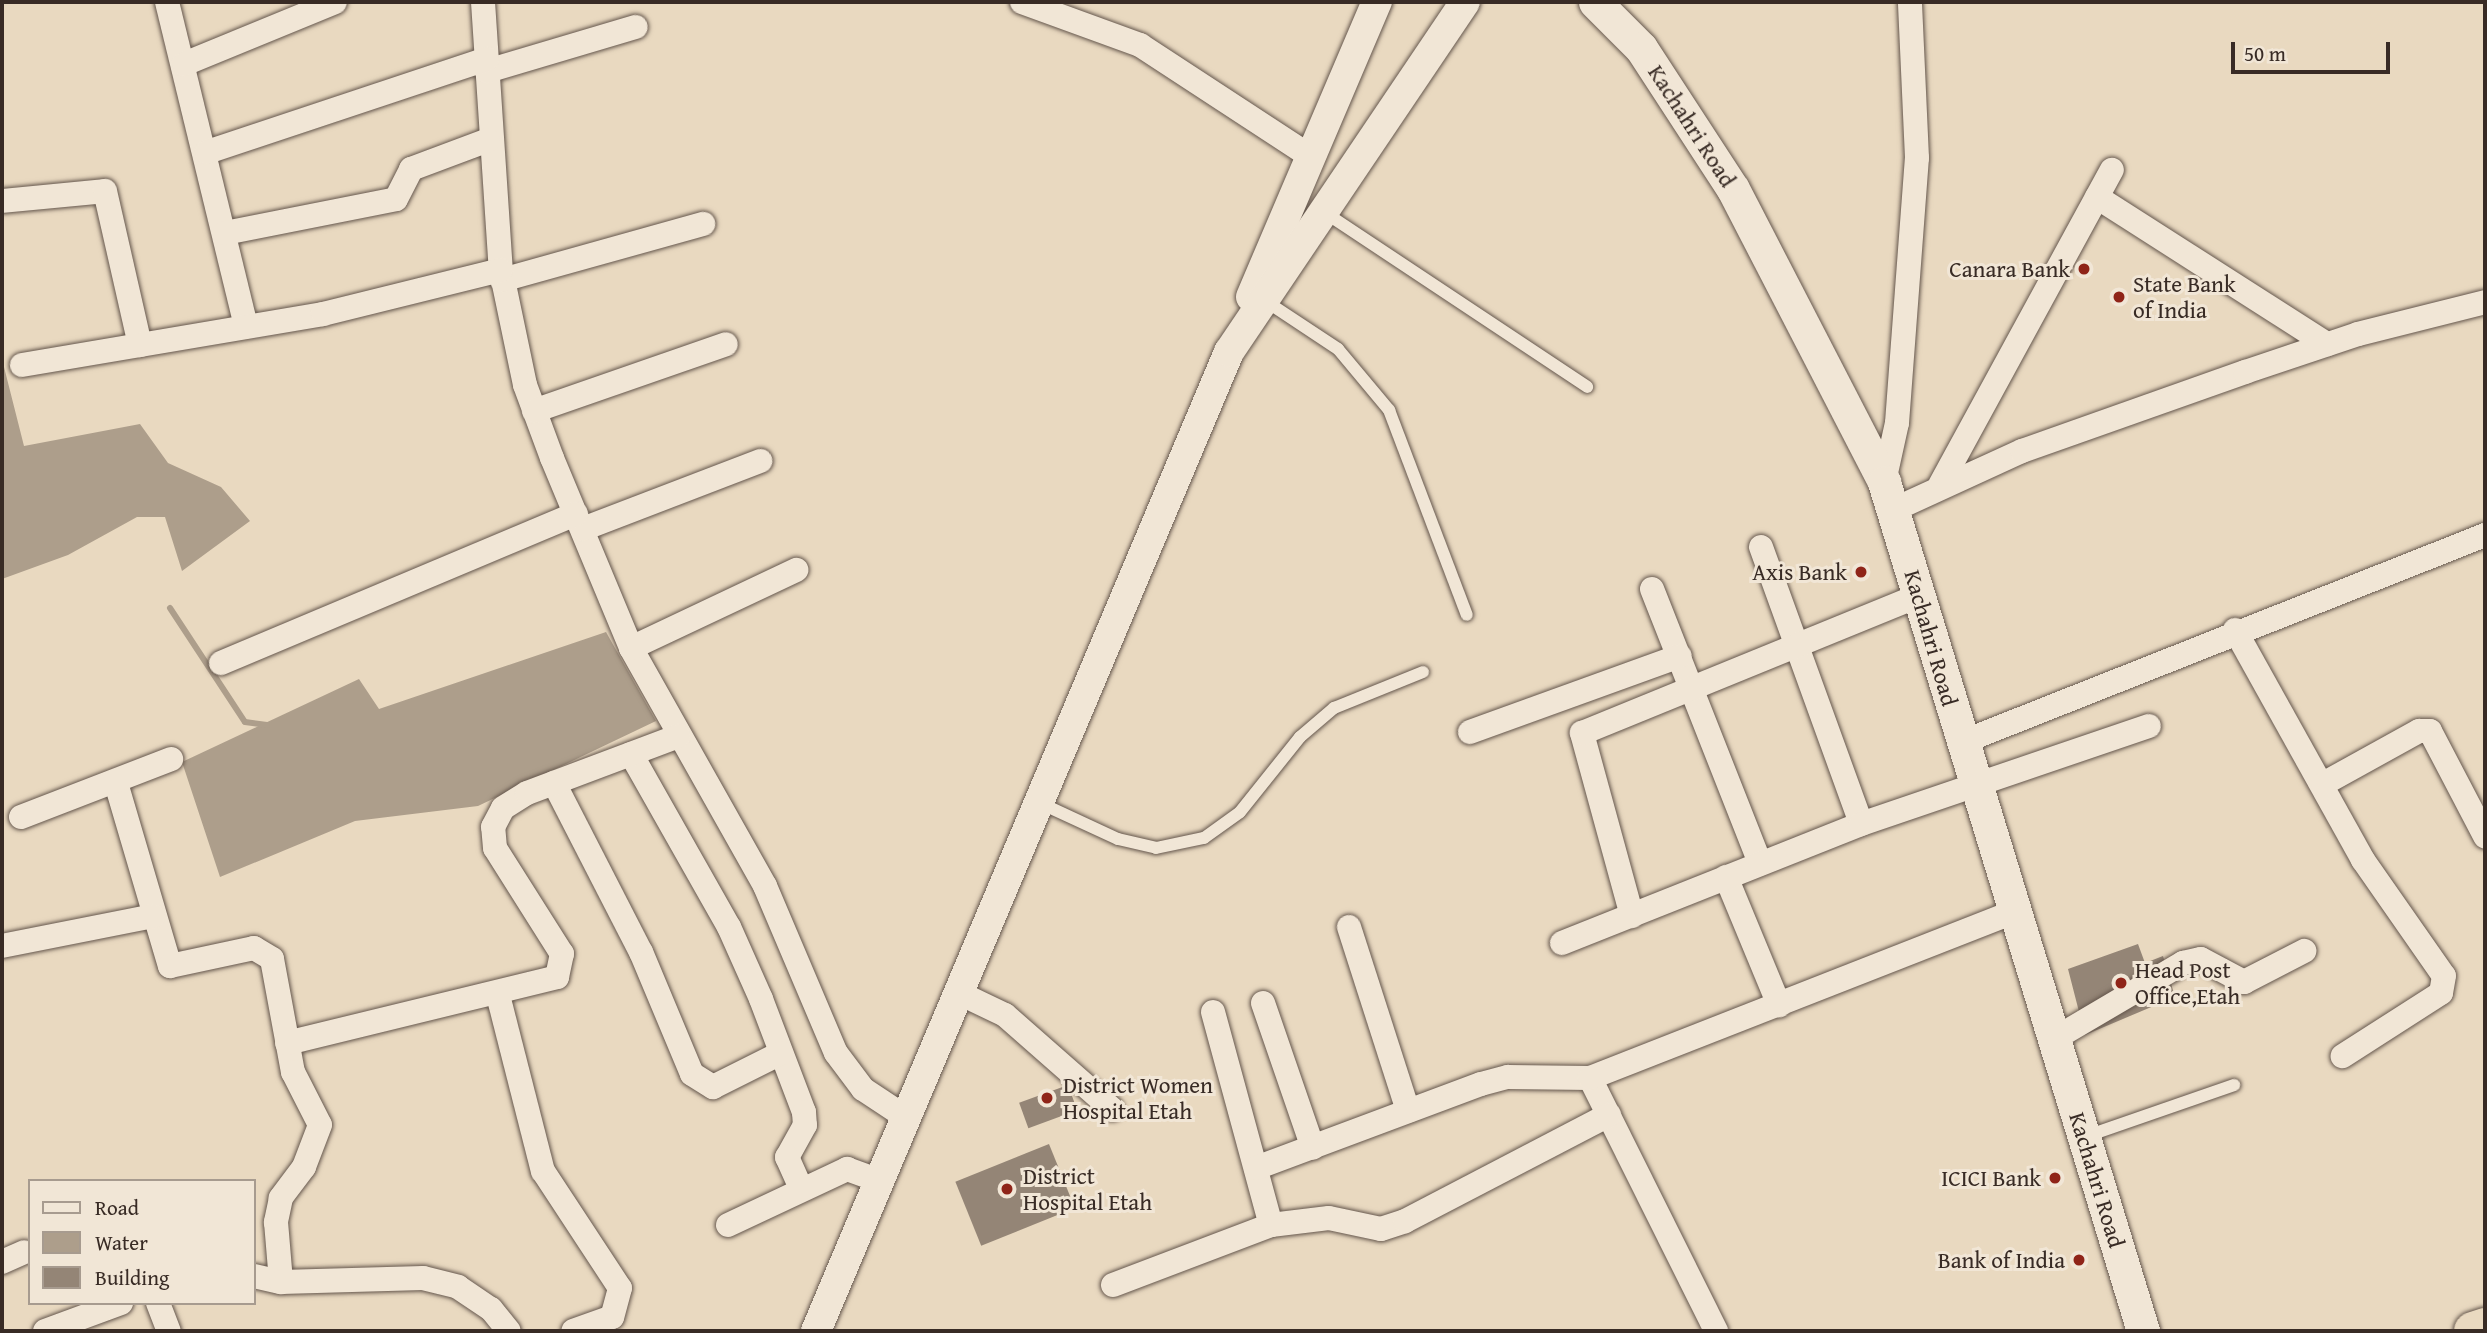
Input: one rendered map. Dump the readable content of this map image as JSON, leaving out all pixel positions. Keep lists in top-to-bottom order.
{
  "streets": {
    "main road": ["Kachahri Road"]
  },
  "places": [
    "Canara Bank",
    "State Bank of India",
    "Axis Bank",
    "Head Post Office,Etah",
    "District Women Hospital Etah",
    "ICICI Bank",
    "District Hospital Etah",
    "Bank of India"
  ],
  "legend": ["Road", "Water", "Building"],
  "scale_bar": "50 m"
}
